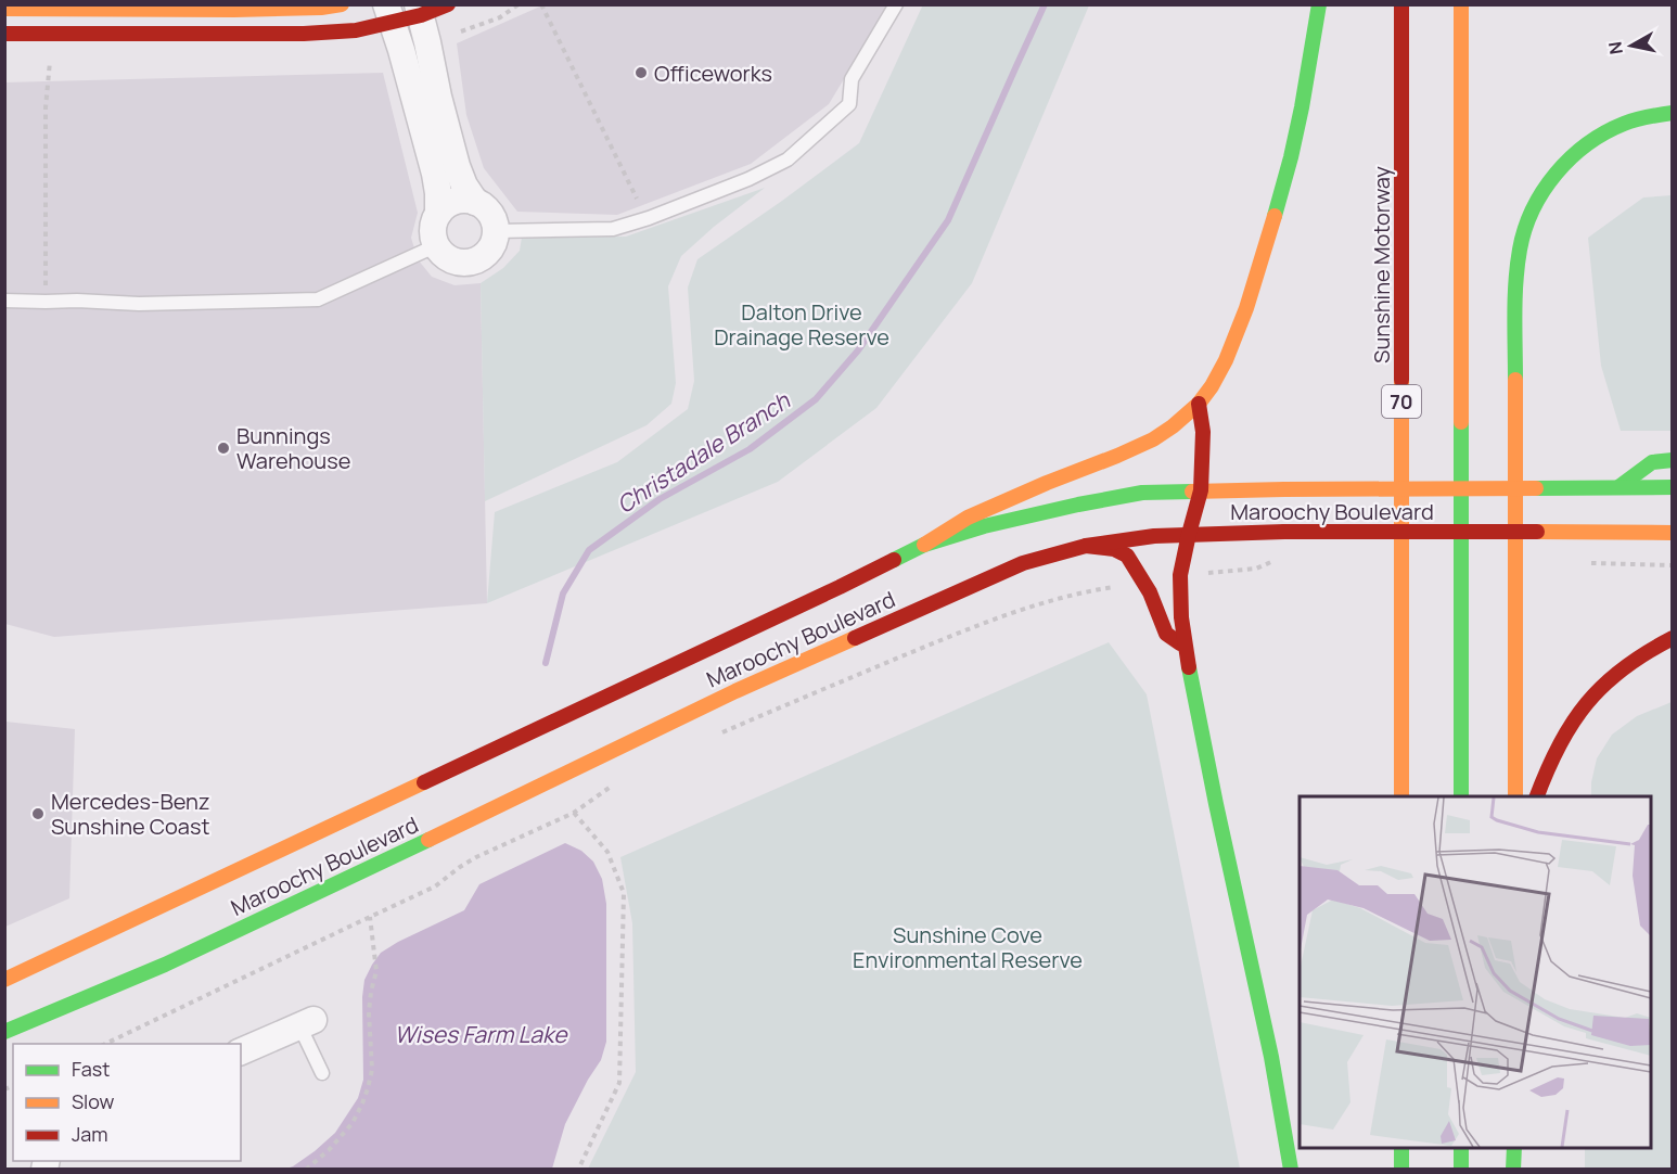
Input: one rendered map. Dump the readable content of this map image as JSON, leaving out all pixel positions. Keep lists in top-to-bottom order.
{
  "streets": {
    "main road": ["Sunshine Motorway", "70", "Maroochy Boulevard"]
  },
  "water": ["Christadale Branch", "Wises Farm Lake"],
  "parks": ["Dalton Drive Drainage Reserve", "Sunshine Cove Environmental Reserve"],
  "places": ["Officeworks", "Bunnings Warehouse", "Mercedes-Benz Sunshine Coast"],
  "legend": ["Fast", "Slow", "Jam"],
  "north": "left"
}
